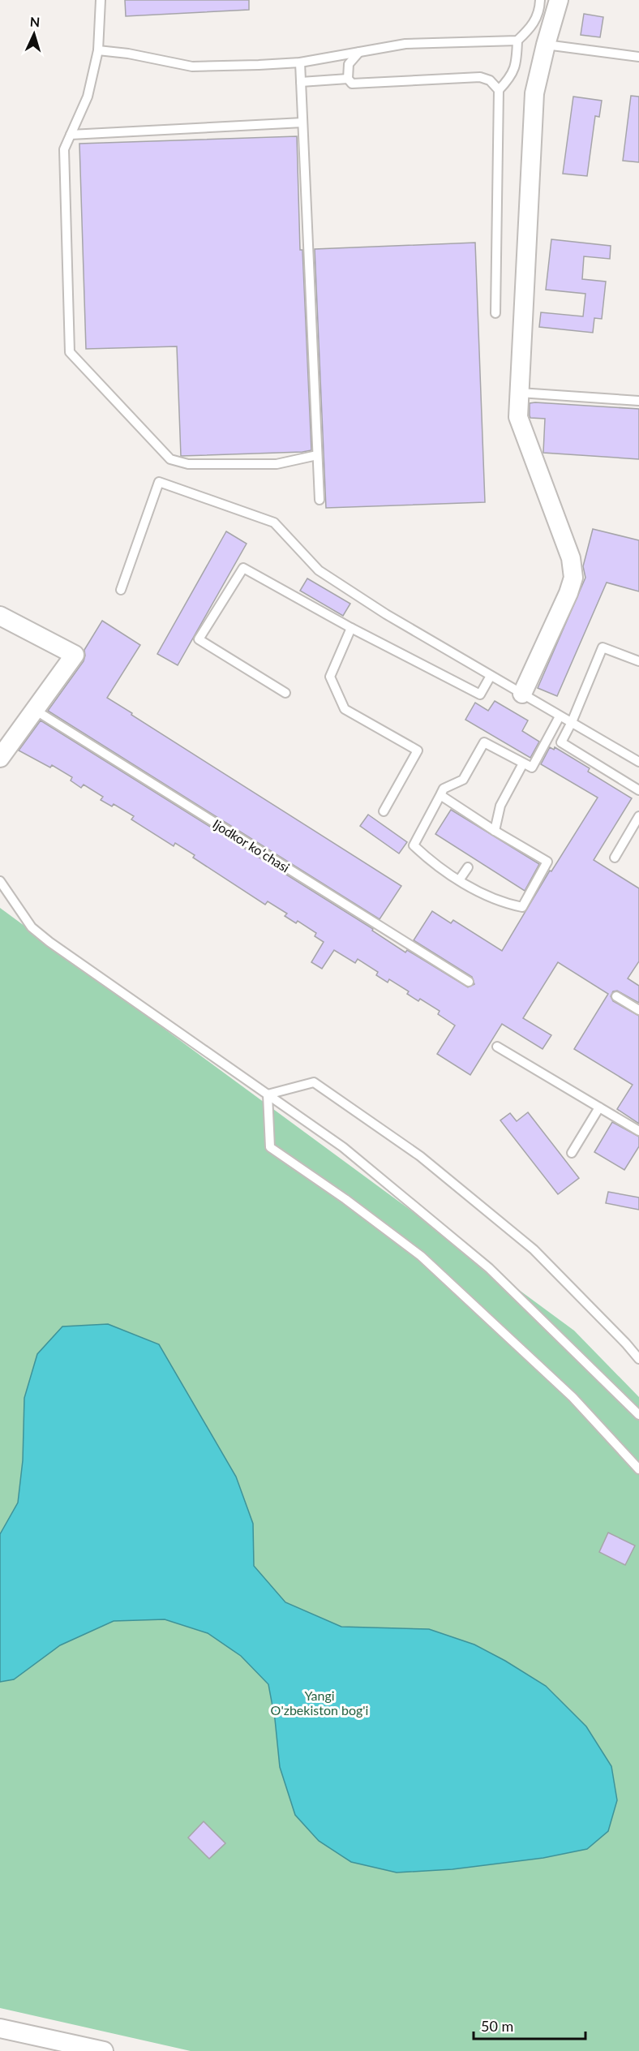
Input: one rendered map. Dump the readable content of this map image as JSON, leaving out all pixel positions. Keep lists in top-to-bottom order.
{
  "streets": {
    "lane": ["Ijodkor koʻchasi"]
  },
  "parks": ["Yangi O'zbekiston bog'i"],
  "scale_bar": "50 m",
  "north": "top"
}
